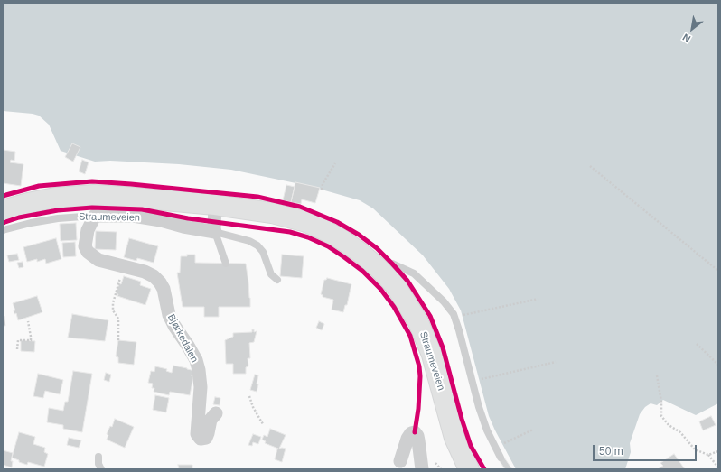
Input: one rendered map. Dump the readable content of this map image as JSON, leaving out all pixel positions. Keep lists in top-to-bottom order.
{
  "streets": {
    "main road": ["Straumeveien"],
    "street": ["Bjørkedalen"]
  },
  "crossings": [
    ["Straumeveien", "Bjørkedalen"]
  ],
  "scale_bar": "50 m",
  "north": "bottom left"
}
